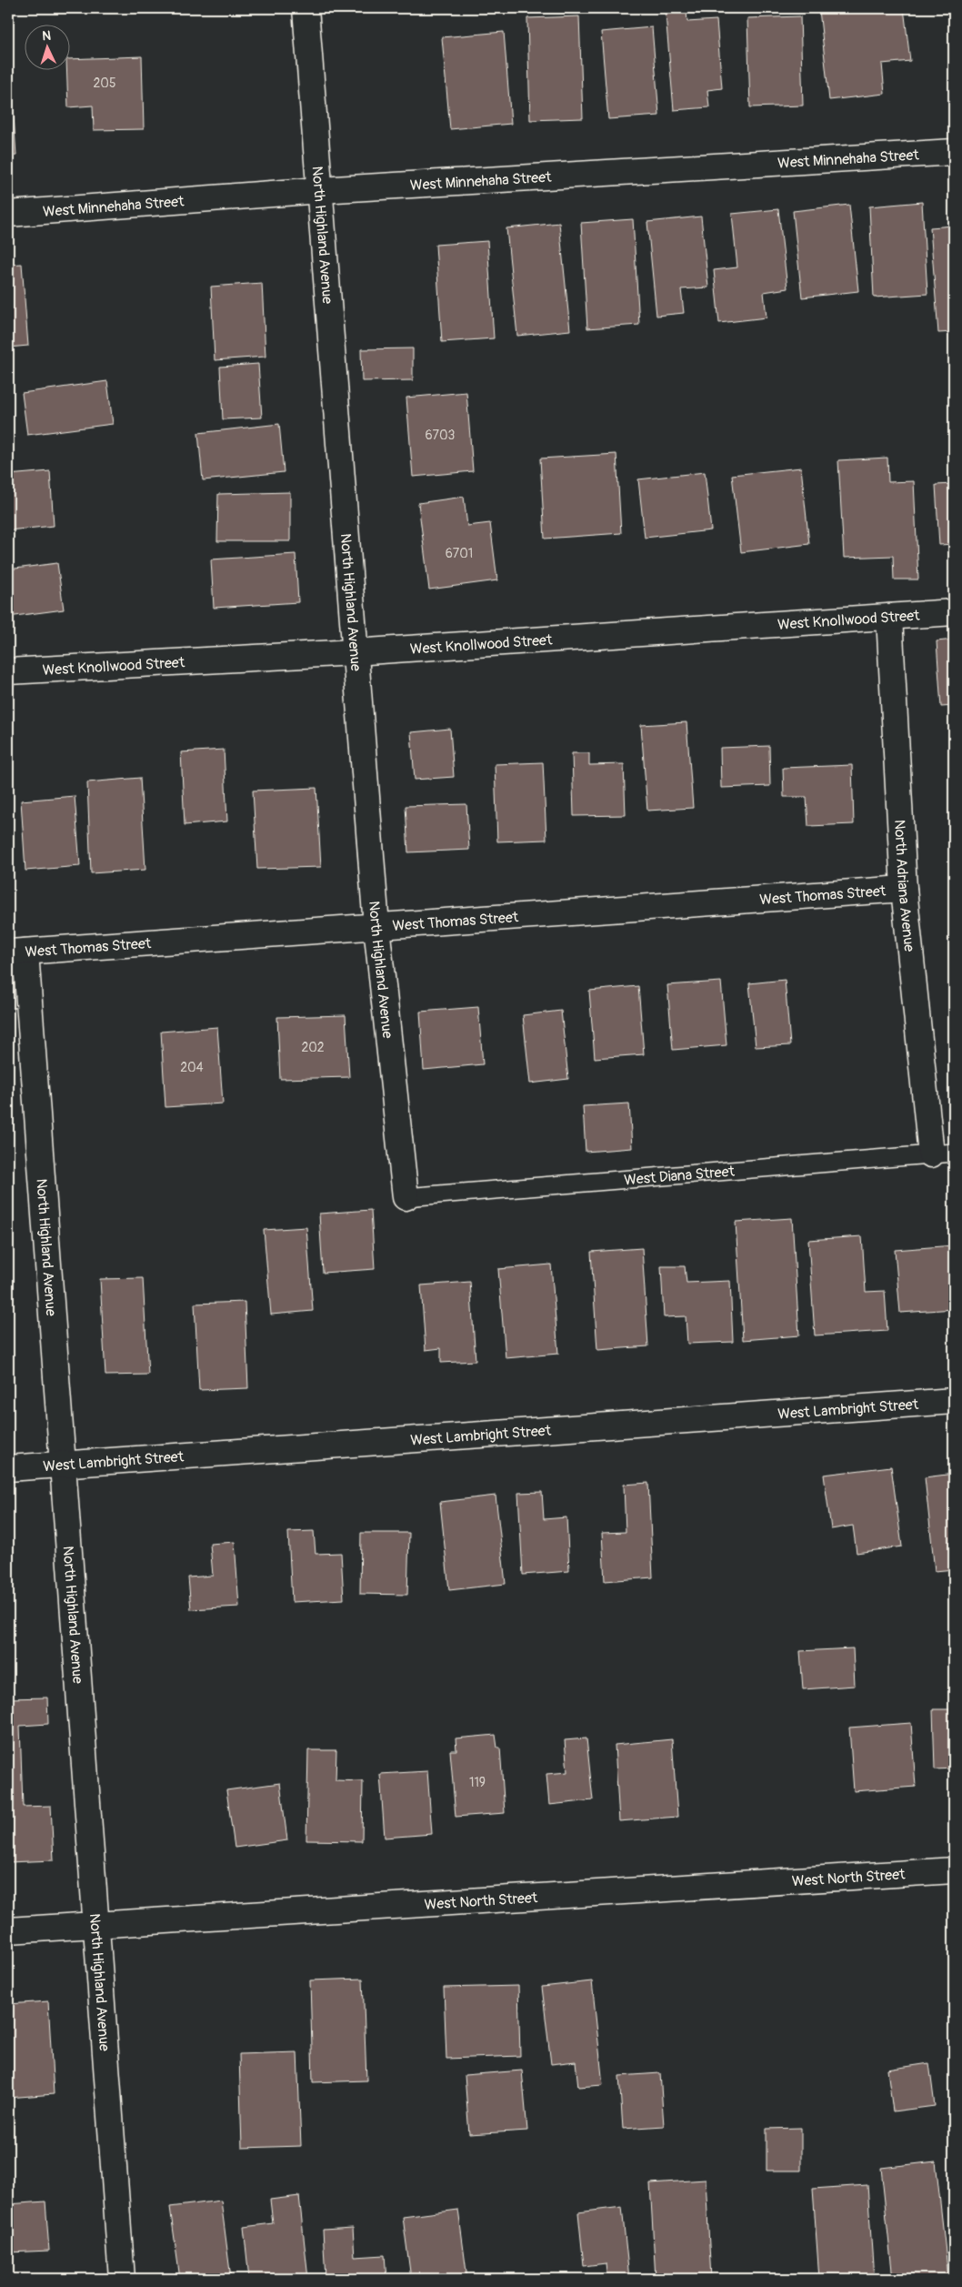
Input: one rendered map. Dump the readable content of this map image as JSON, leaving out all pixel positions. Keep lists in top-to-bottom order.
{
  "streets": {
    "street": [
      "West Minnehaha Street",
      "North Highland Avenue",
      "West Knollwood Street",
      "North Adriana Avenue",
      "West Thomas Street",
      "West Lambright Street",
      "West North Street"
    ],
    "lane": ["West Diana Street"]
  },
  "crossings": [
    ["West Minnehaha Street", "North Highland Avenue"],
    ["North Highland Avenue", "West Knollwood Street"],
    ["North Highland Avenue", "West Thomas Street"],
    ["North Highland Avenue", "West Diana Street"],
    ["North Highland Avenue", "West Lambright Street"],
    ["North Highland Avenue", "West North Street"],
    ["West Knollwood Street", "North Adriana Avenue"],
    ["North Adriana Avenue", "West Thomas Street"],
    ["North Adriana Avenue", "West Diana Street"]
  ],
  "house_numbers": [
    "205",
    "6703",
    "6701",
    "202",
    "204",
    "119"
  ],
  "north": "top"
}
